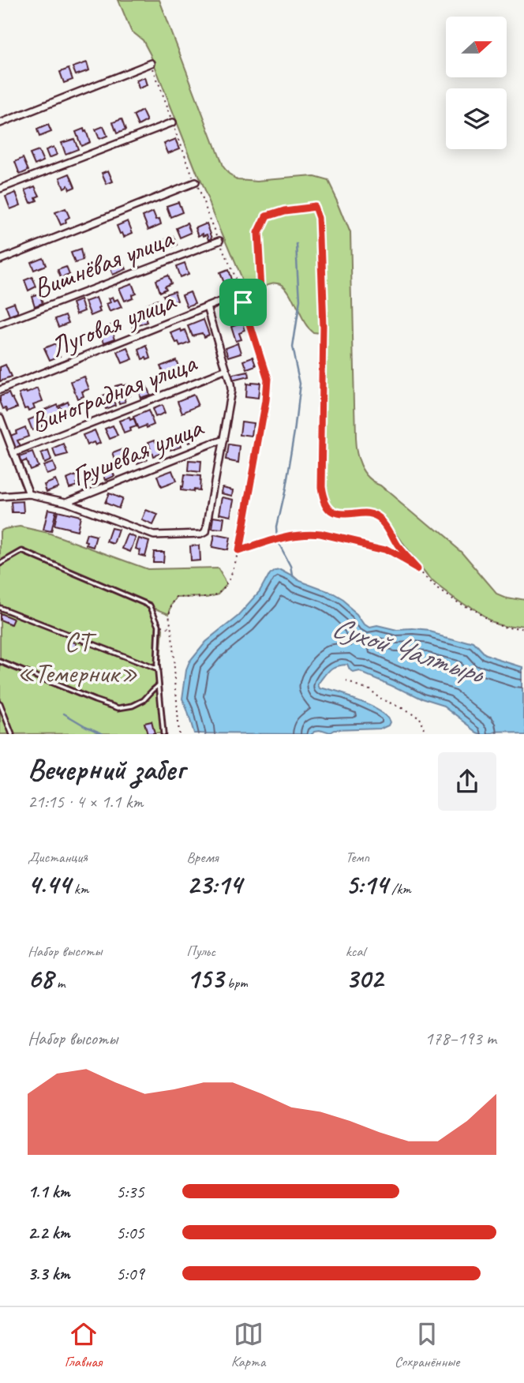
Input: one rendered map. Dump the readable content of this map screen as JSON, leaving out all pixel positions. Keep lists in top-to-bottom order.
{
  "streets": {
    "street": [
      "Вишнёвая улица",
      "Луговая улица",
      "Виноградная улица",
      "Грушевая улица"
    ]
  },
  "water": ["Сухой Чалтырь"],
  "parks": ["СТ «Темерник»"],
  "north": "right",
  "page": {
    "heading": ["Вечерний забег", "21:15 · 4 × 1.1 km"],
    "stats": [
      ["Дистанция", "4.44 km"],
      ["Время", "23:14"],
      ["Темп", "5:14 /km"],
      ["Набор высоты", "68 m"],
      ["Пульс", "153 bpm"],
      ["kcal", "302"]
    ],
    "chart": ["Набор высоты", "178–193 m"],
    "list": [
      {
        "name": "1.1 km",
        "note": "5:35"
      },
      {
        "name": "2.2 km",
        "note": "5:05"
      },
      {
        "name": "3.3 km",
        "note": "5:09"
      }
    ],
    "tabs": ["Главная", "Карта", "Сохранённые"]
  }
}
